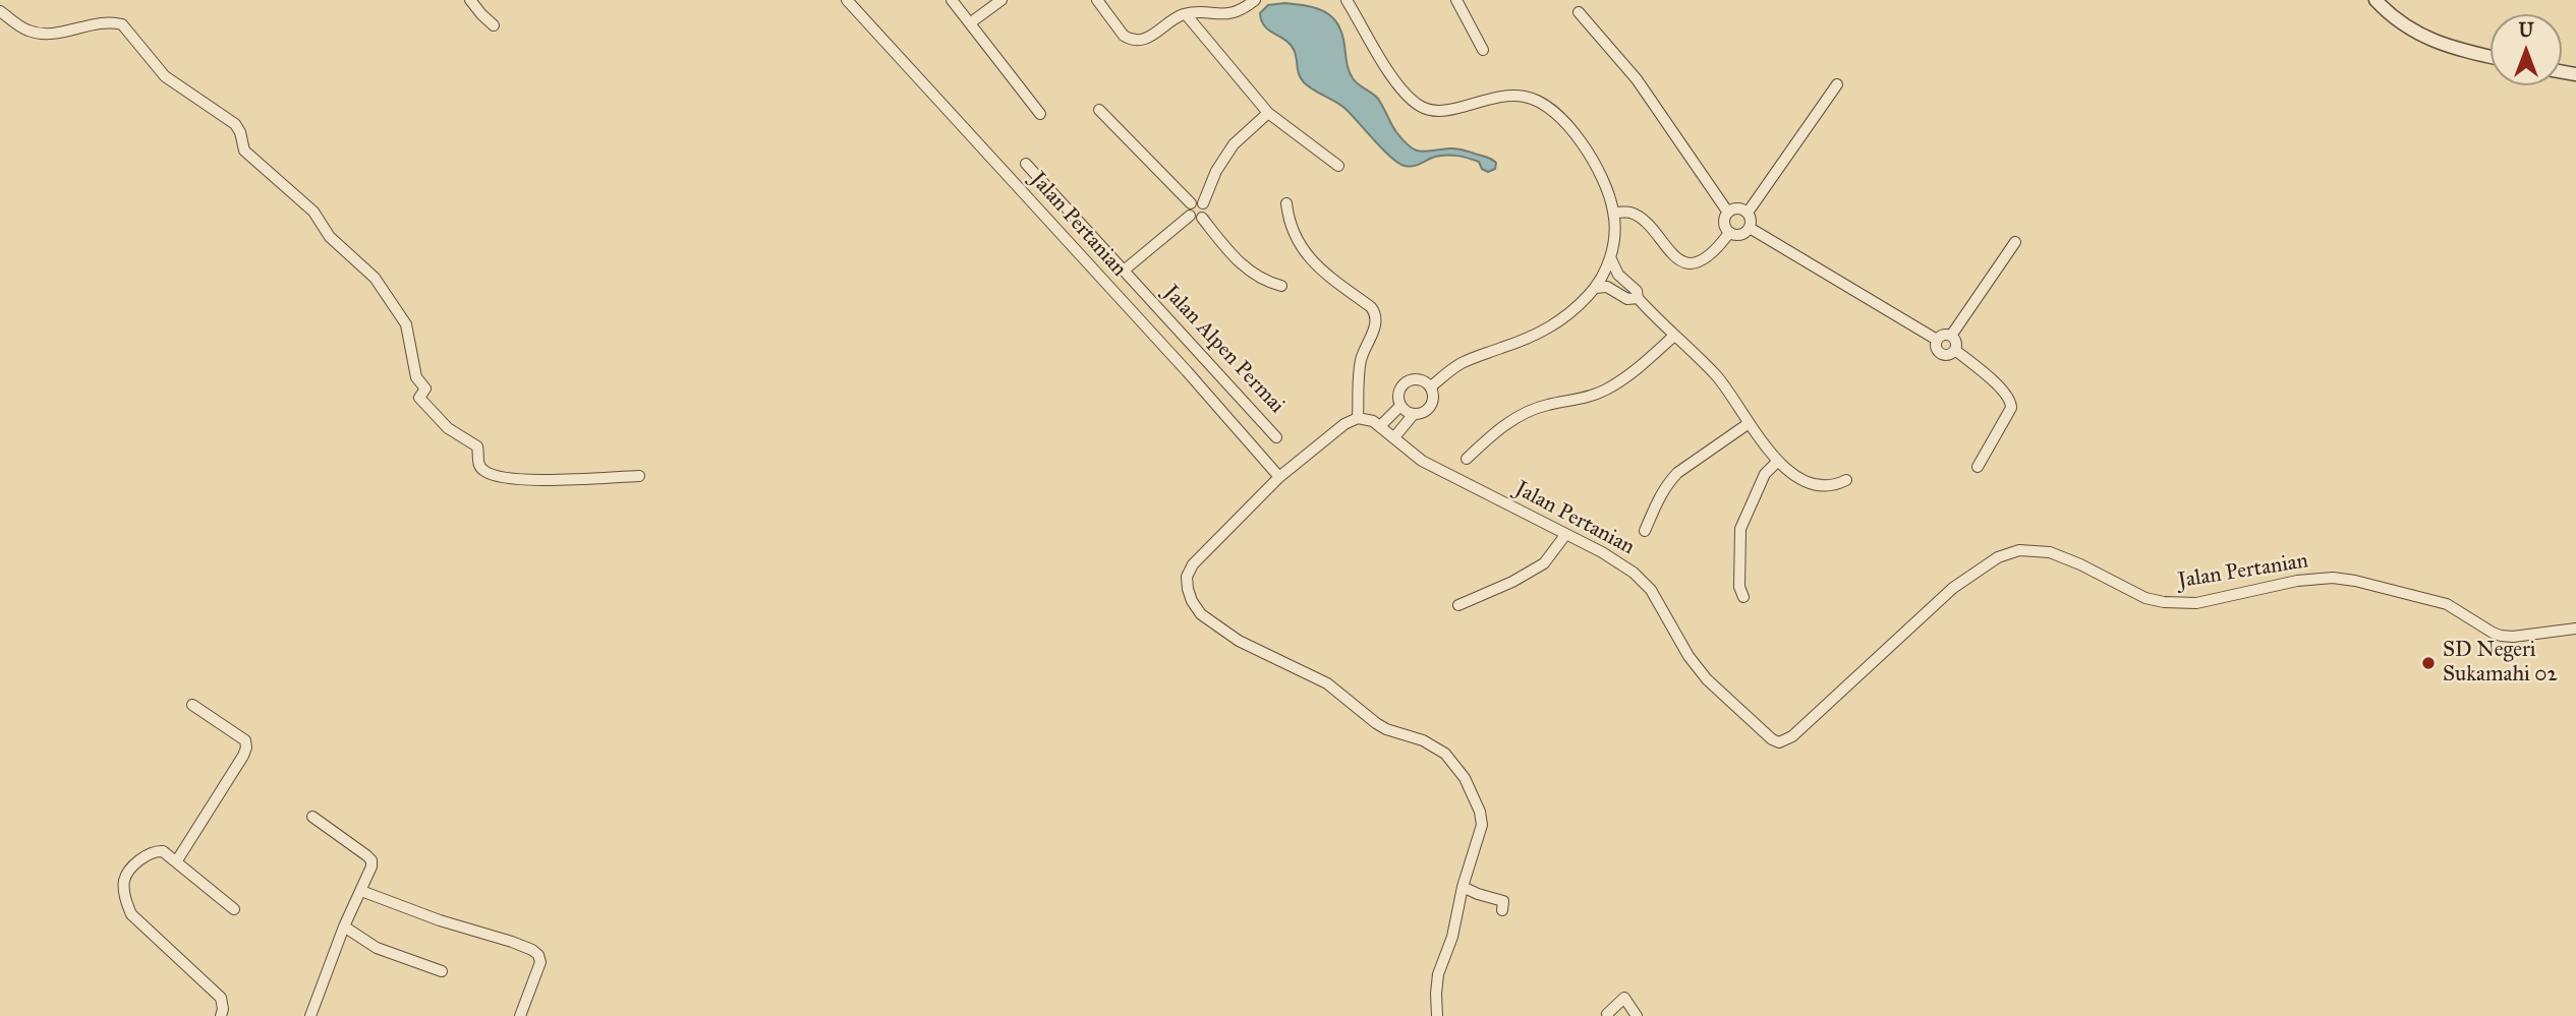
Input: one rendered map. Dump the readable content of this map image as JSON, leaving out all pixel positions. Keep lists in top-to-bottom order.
{
  "streets": {
    "street": ["Jalan Pertanian", "Jalan Alpen Permai"]
  },
  "places": ["SD Negeri Sukamahi 02"],
  "north": "top"
}
